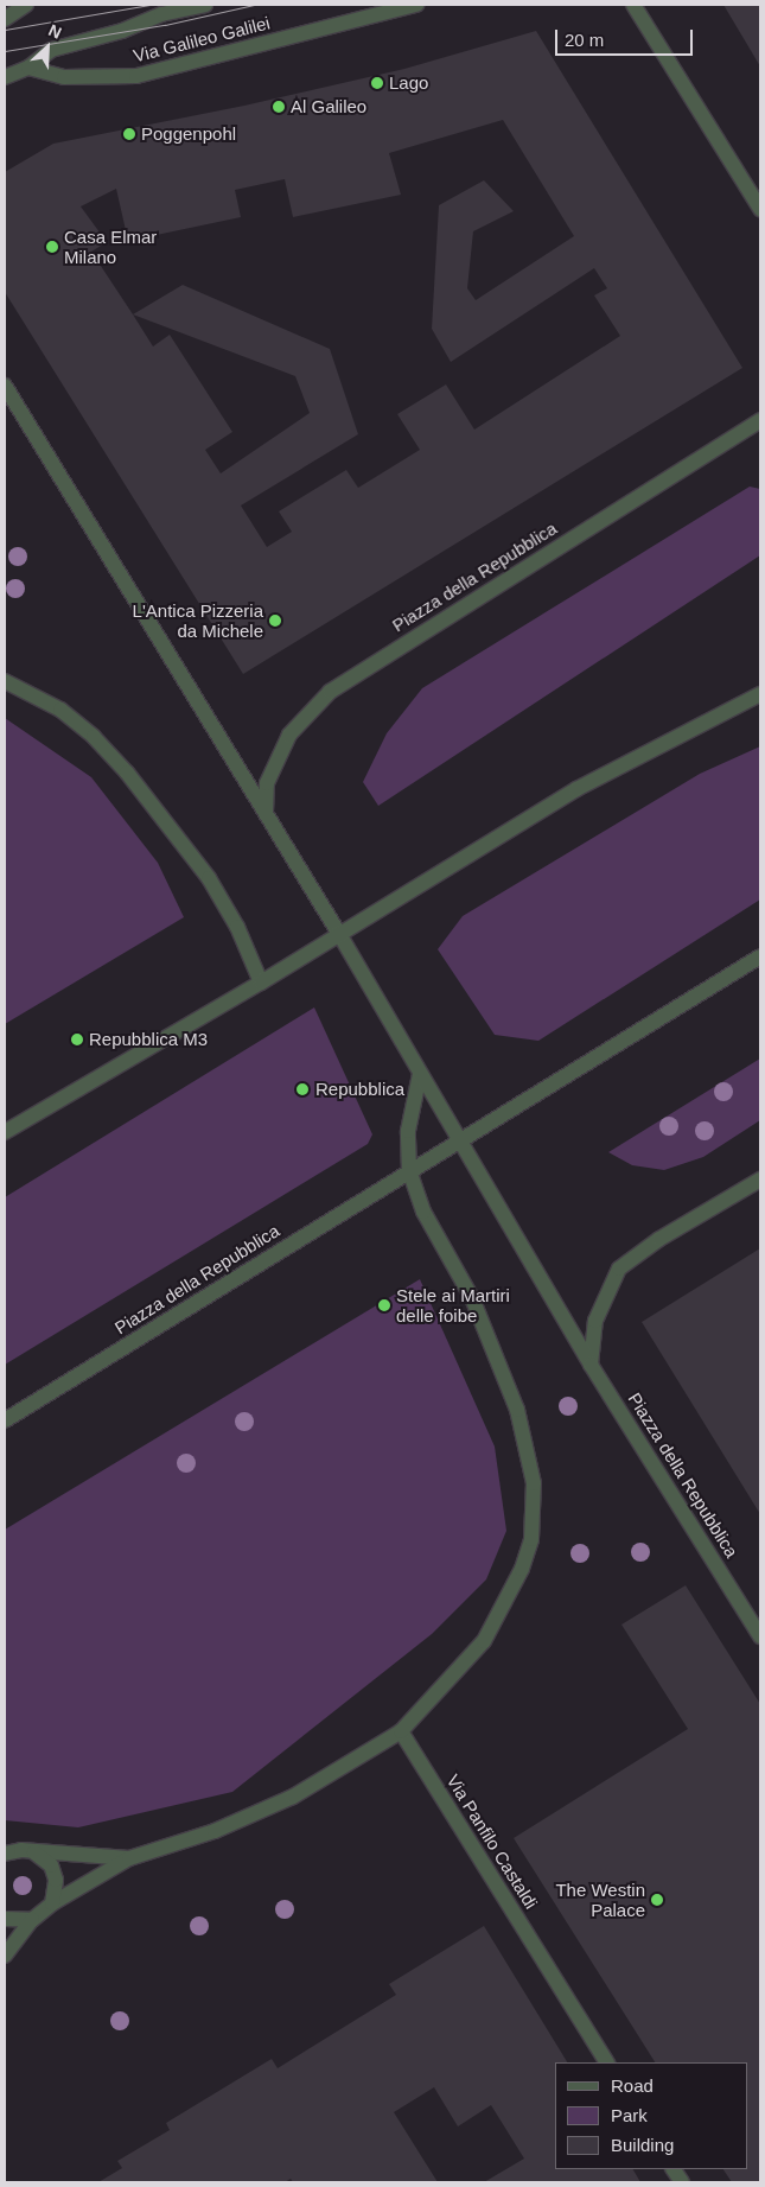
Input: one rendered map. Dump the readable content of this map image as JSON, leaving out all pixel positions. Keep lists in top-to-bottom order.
{
  "streets": {
    "street": ["Via Galileo Galilei", "Piazza della Repubblica", "Via Panfilo Castaldi"]
  },
  "places": [
    "Lago",
    "Al Galileo",
    "Poggenpohl",
    "Casa Elmar Milano",
    "L'Antica Pizzeria da Michele",
    "Repubblica M3",
    "Repubblica",
    "Stele ai Martiri delle foibe",
    "The Westin Palace"
  ],
  "legend": ["Road", "Park", "Building"],
  "scale_bar": "20 m",
  "north": "top right"
}
